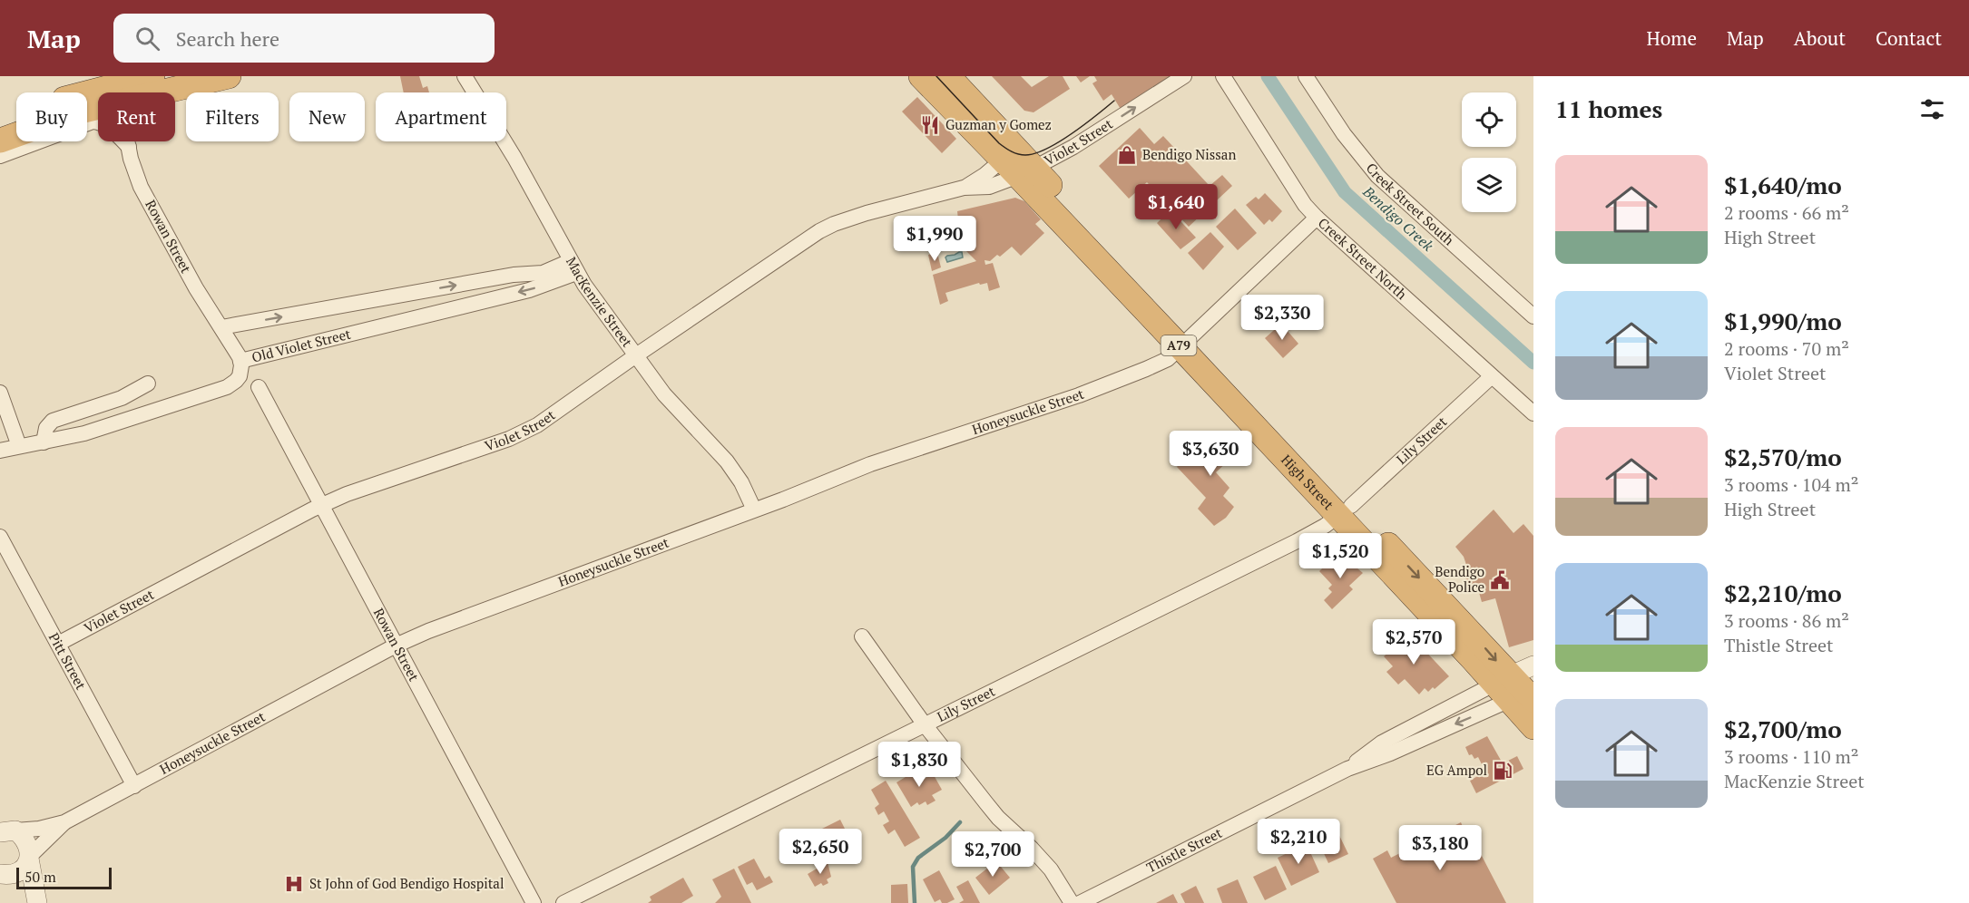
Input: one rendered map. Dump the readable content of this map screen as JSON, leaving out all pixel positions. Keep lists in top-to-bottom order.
{
  "streets": {
    "highway": ["A79", "High Street"],
    "street": [
      "Violet Street",
      "Creek Street South",
      "Rowan Street",
      "Creek Street North",
      "MacKenzie Street",
      "Old Violet Street",
      "Honeysuckle Street",
      "Lily Street",
      "Pitt Street",
      "Thistle Street"
    ]
  },
  "crossings": [
    ["Violet Street", "Rowan Street"],
    ["Violet Street", "MacKenzie Street"],
    ["Violet Street", "High Street"],
    ["Violet Street", "Pitt Street"],
    ["Rowan Street", "Old Violet Street"],
    ["Rowan Street", "Honeysuckle Street"],
    ["Creek Street North", "Honeysuckle Street"],
    ["Creek Street North", "Lily Street"],
    ["MacKenzie Street", "Old Violet Street"],
    ["MacKenzie Street", "Honeysuckle Street"],
    ["Honeysuckle Street", "High Street"],
    ["Honeysuckle Street", "Pitt Street"],
    ["Lily Street", "High Street"],
    ["High Street", "Thistle Street"]
  ],
  "water": ["Bendigo Creek"],
  "places": {
    "restaurant": ["Guzman y Gomez"],
    "shop": ["Bendigo Nissan"],
    "public building": ["Bendigo Police"],
    "fuel station": ["EG Ampol"],
    "hospital": ["St John of God Bendigo Hospital"]
  },
  "scale_bar": "50 m",
  "page": {
    "header": "Map",
    "search": "Search here",
    "nav": [
      "Home",
      "Map",
      "About",
      "Contact"
    ],
    "heading": "11 homes",
    "chip": [
      "Buy",
      "Rent",
      "Filters",
      "New",
      "Apartment"
    ],
    "list": [
      {
        "name": "$1,640/mo",
        "note": "2 rooms · 66 m² · High Street"
      },
      {
        "name": "$1,990/mo",
        "note": "2 rooms · 70 m² · Violet Street"
      },
      {
        "name": "$2,570/mo",
        "note": "3 rooms · 104 m² · High Street"
      },
      {
        "name": "$2,210/mo",
        "note": "3 rooms · 86 m² · Thistle Street"
      },
      {
        "name": "$2,700/mo",
        "note": "3 rooms · 110 m² · MacKenzie Street"
      }
    ],
    "price": [
      "$1,640",
      "$1,990",
      "$2,330",
      "$3,630",
      "$1,520",
      "$2,570",
      "$1,830",
      "$2,210",
      "$3,180",
      "$2,650",
      "$2,700"
    ],
    "scale": "50 m"
  }
}
